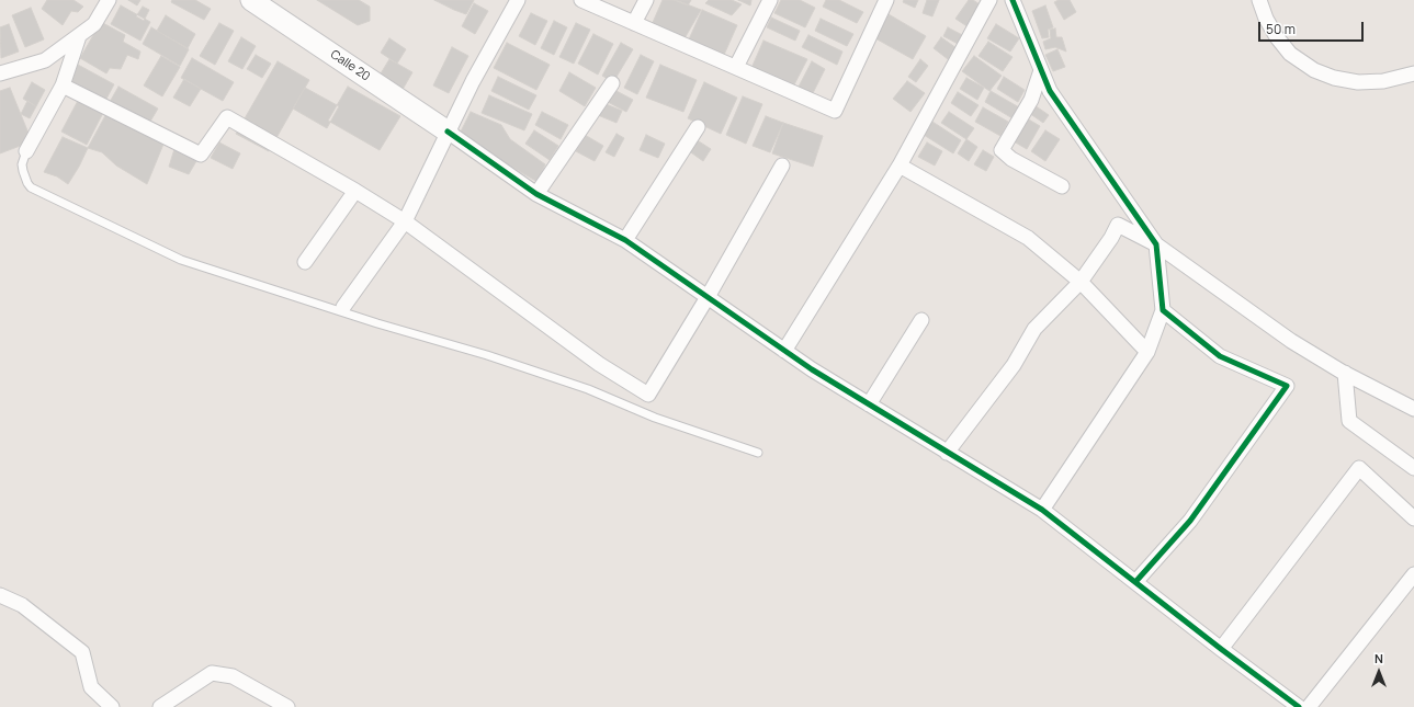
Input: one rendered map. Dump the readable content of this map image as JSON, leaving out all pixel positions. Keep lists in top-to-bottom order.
{
  "streets": {
    "main road": ["Calle 20"]
  },
  "scale_bar": "50 m",
  "north": "top"
}
